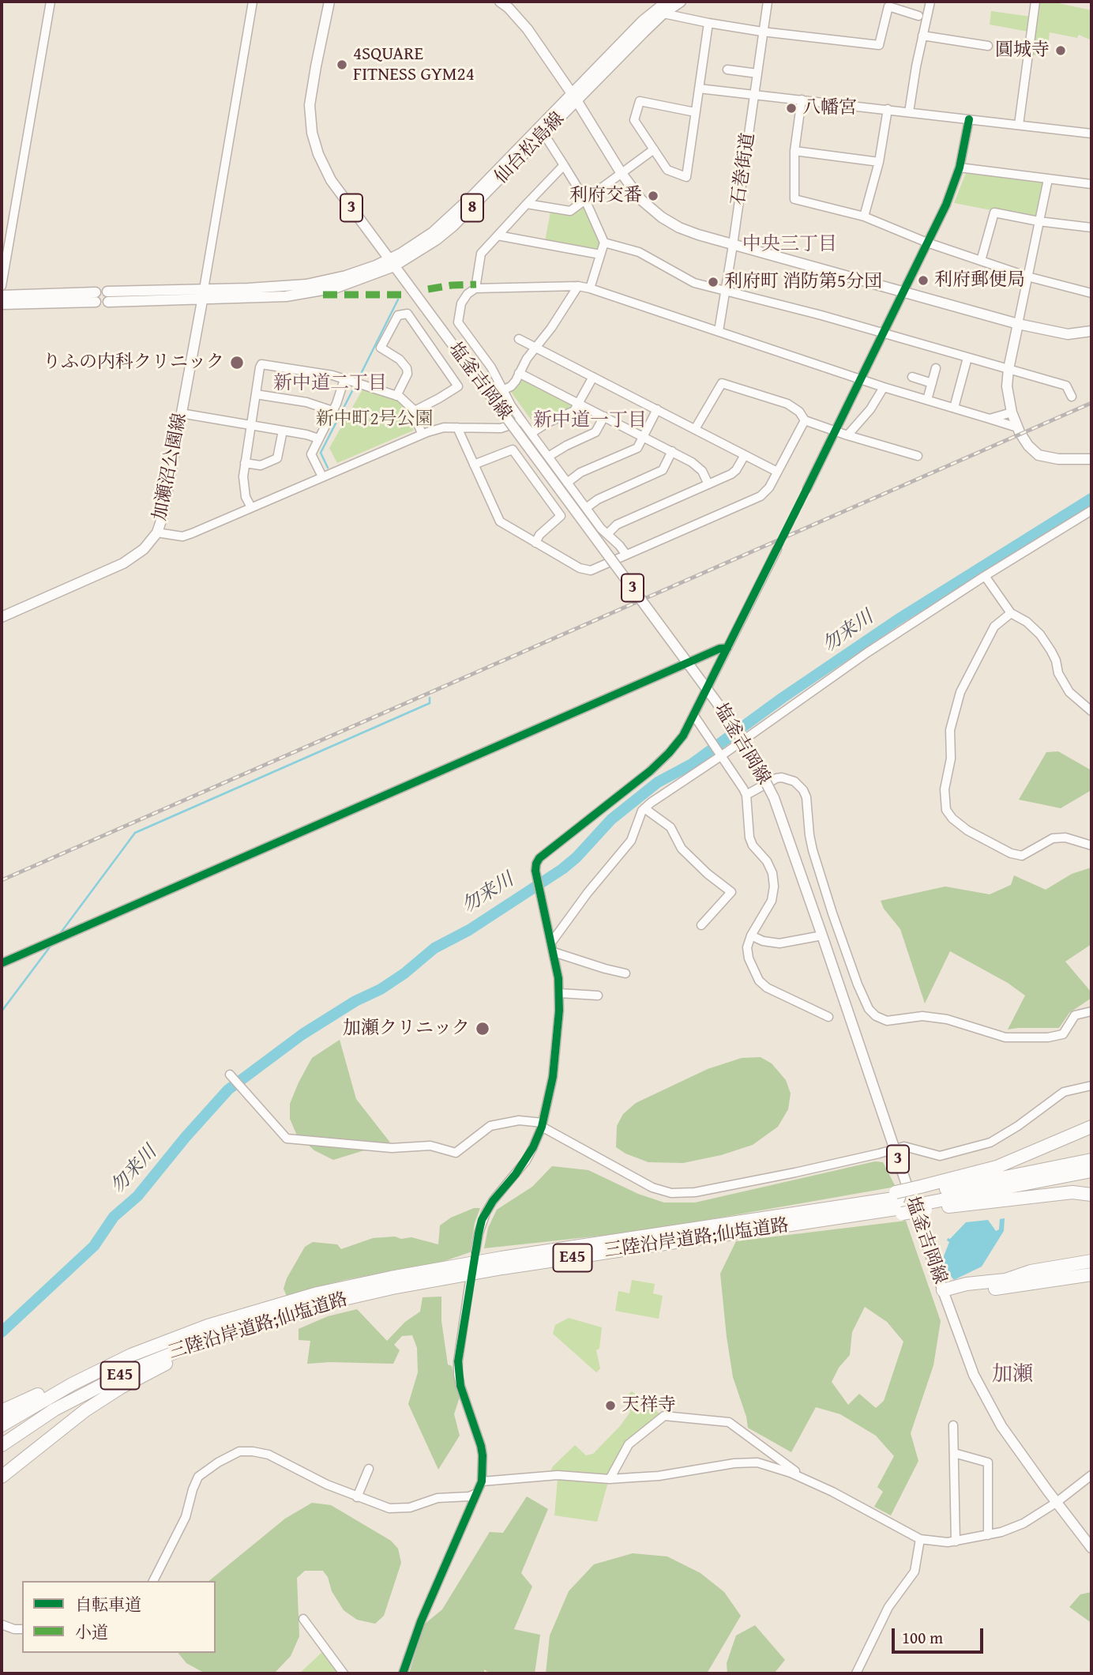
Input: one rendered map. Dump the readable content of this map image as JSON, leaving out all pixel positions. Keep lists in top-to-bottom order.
{
  "streets": {
    "highway": ["三陸沿岸道路;仙塩道路", "E45"],
    "main road": [
      "仙台松島線",
      "3",
      "8",
      "塩釜吉岡線",
      "加瀬沼公園線"
    ],
    "street": ["石巻街道"]
  },
  "crossings": [
    ["仙台松島線", "8"],
    ["仙台松島線", "塩釜吉岡線"],
    ["仙台松島線", "加瀬沼公園線"],
    ["8", "加瀬沼公園線"]
  ],
  "districts": [
    "中央三丁目",
    "新中道二丁目",
    "新中道一丁目",
    "加瀬"
  ],
  "water": ["勿来川"],
  "parks": ["新中町2号公園"],
  "places": [
    "圓城寺",
    "4SQUARE FITNESS GYM24",
    "八幡宮",
    "利府交番",
    "利府郵便局",
    "利府町 消防第5分団",
    "りふの内科クリニック",
    "加瀬クリニック",
    "天祥寺"
  ],
  "legend": ["自転車道", "小道"],
  "scale_bar": "100 m"
}
